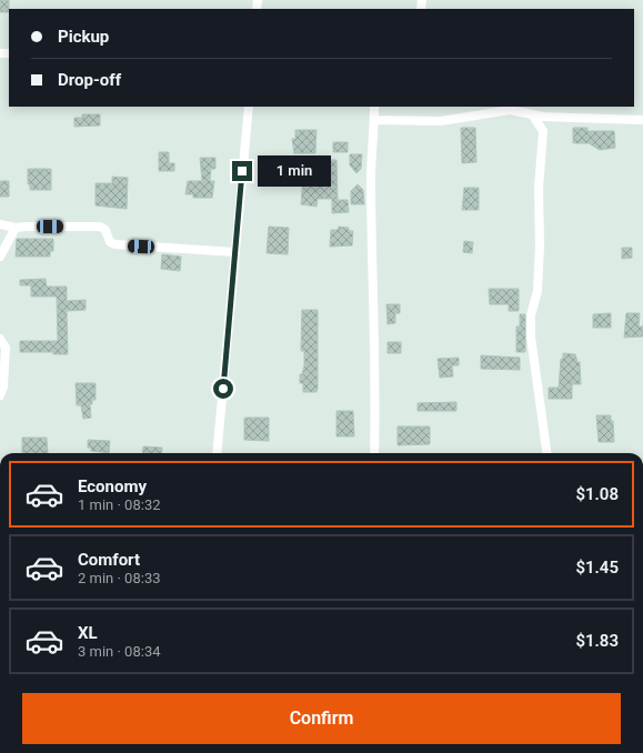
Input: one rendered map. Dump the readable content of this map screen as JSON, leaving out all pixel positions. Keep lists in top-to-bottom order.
{
  "page": {
    "banner": ["Pickup", "Drop-off"],
    "bubble": "1 min",
    "list": [
      {
        "name": "Economy",
        "note": "1 min · 08:32",
        "value": "$1.08"
      },
      {
        "name": "Comfort",
        "note": "2 min · 08:33",
        "value": "$1.45"
      },
      {
        "name": "XL",
        "note": "3 min · 08:34",
        "value": "$1.83"
      }
    ],
    "buttons": "Confirm"
  }
}
